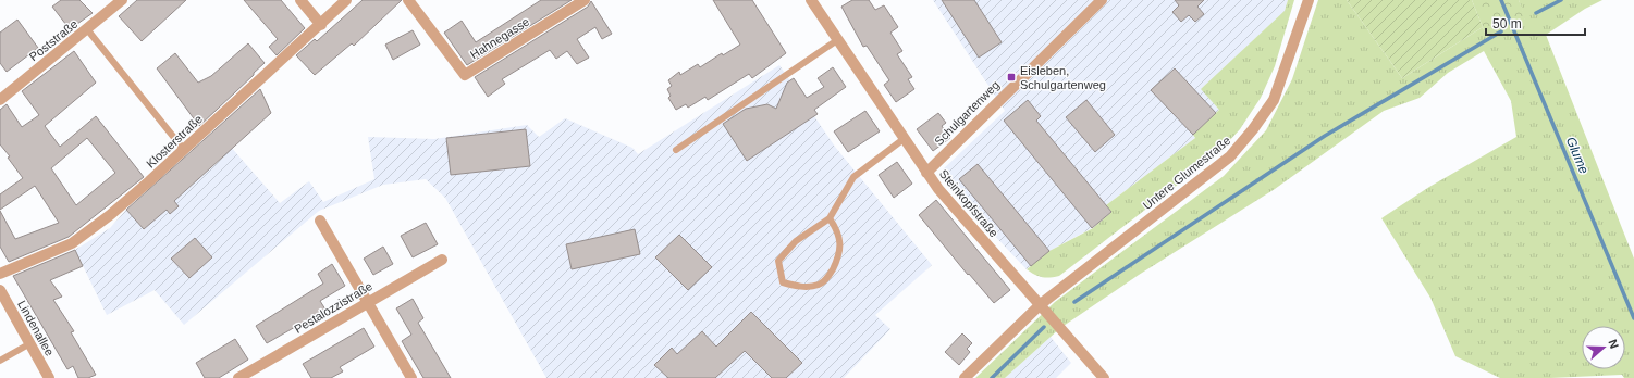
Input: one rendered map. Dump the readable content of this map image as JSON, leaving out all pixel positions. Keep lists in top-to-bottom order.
{
  "streets": {
    "street": [
      "Hahnegasse",
      "Poststraße",
      "Schulgartenweg",
      "Klosterstraße",
      "Untere Glumestraße",
      "Steinkopfstraße",
      "Pestalozzistraße",
      "Lindenallee"
    ]
  },
  "crossings": [
    ["Schulgartenweg", "Steinkopfstraße"],
    ["Untere Glumestraße", "Steinkopfstraße"]
  ],
  "water": ["Glume"],
  "places": {
    "transit": ["Eisleben, Schulgartenweg"]
  },
  "scale_bar": "50 m",
  "north": "right"
}
